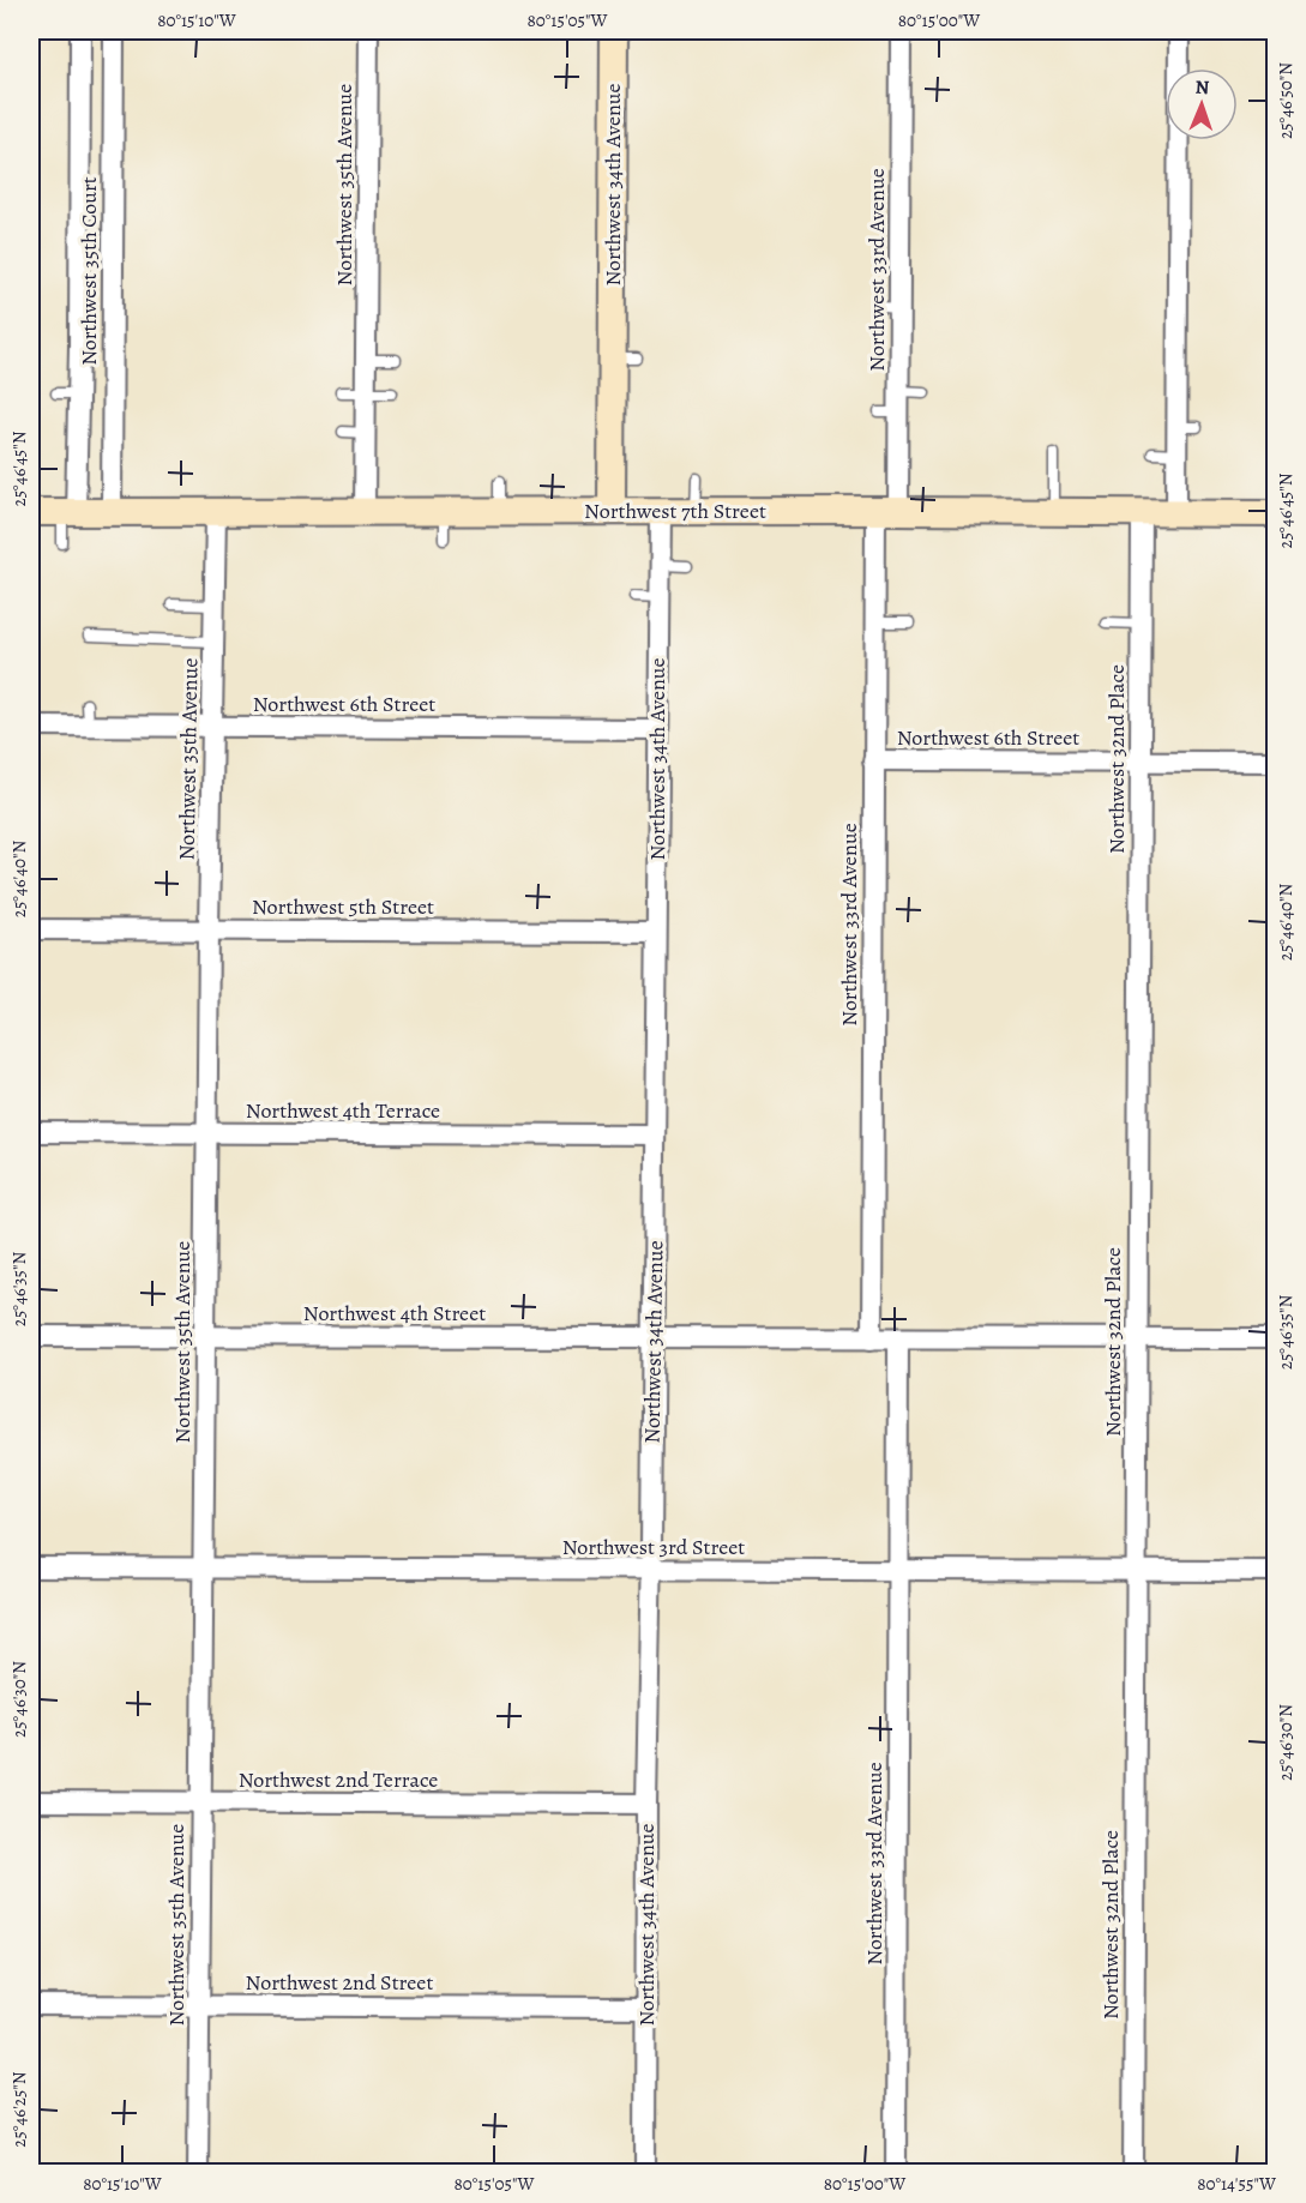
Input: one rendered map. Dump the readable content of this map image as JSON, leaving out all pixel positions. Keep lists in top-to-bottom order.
{
  "streets": {
    "main road": ["Northwest 34th Avenue", "Northwest 7th Street"],
    "street": [
      "Northwest 35th Avenue",
      "Northwest 33rd Avenue",
      "Northwest 35th Court",
      "Northwest 6th Street",
      "Northwest 32nd Place",
      "Northwest 5th Street",
      "Northwest 4th Terrace",
      "Northwest 4th Street",
      "Northwest 3rd Street",
      "Northwest 2nd Terrace",
      "Northwest 2nd Street"
    ]
  },
  "crossings": [
    ["Northwest 35th Avenue", "Northwest 7th Street"],
    ["Northwest 35th Avenue", "Northwest 6th Street"],
    ["Northwest 35th Avenue", "Northwest 5th Street"],
    ["Northwest 35th Avenue", "Northwest 4th Terrace"],
    ["Northwest 35th Avenue", "Northwest 4th Street"],
    ["Northwest 35th Avenue", "Northwest 3rd Street"],
    ["Northwest 35th Avenue", "Northwest 2nd Terrace"],
    ["Northwest 35th Avenue", "Northwest 2nd Street"],
    ["Northwest 34th Avenue", "Northwest 7th Street"],
    ["Northwest 34th Avenue", "Northwest 6th Street"],
    ["Northwest 34th Avenue", "Northwest 5th Street"],
    ["Northwest 34th Avenue", "Northwest 4th Terrace"],
    ["Northwest 34th Avenue", "Northwest 4th Street"],
    ["Northwest 34th Avenue", "Northwest 3rd Street"],
    ["Northwest 34th Avenue", "Northwest 2nd Terrace"],
    ["Northwest 34th Avenue", "Northwest 2nd Street"],
    ["Northwest 33rd Avenue", "Northwest 7th Street"],
    ["Northwest 33rd Avenue", "Northwest 6th Street"],
    ["Northwest 33rd Avenue", "Northwest 4th Street"],
    ["Northwest 33rd Avenue", "Northwest 3rd Street"],
    ["Northwest 35th Court", "Northwest 7th Street"],
    ["Northwest 7th Street", "Northwest 32nd Place"],
    ["Northwest 6th Street", "Northwest 32nd Place"],
    ["Northwest 32nd Place", "Northwest 4th Street"],
    ["Northwest 32nd Place", "Northwest 3rd Street"]
  ],
  "north": "top",
  "coordinates": [
    "80°15'10\"W",
    "80°15'05\"W",
    "80°15'00\"W",
    "25°46'50\"N",
    "25°46'45\"N",
    "25°46'40\"N",
    "25°46'35\"N",
    "25°46'30\"N",
    "25°46'25\"N",
    "80°14'55\"W"
  ]
}
